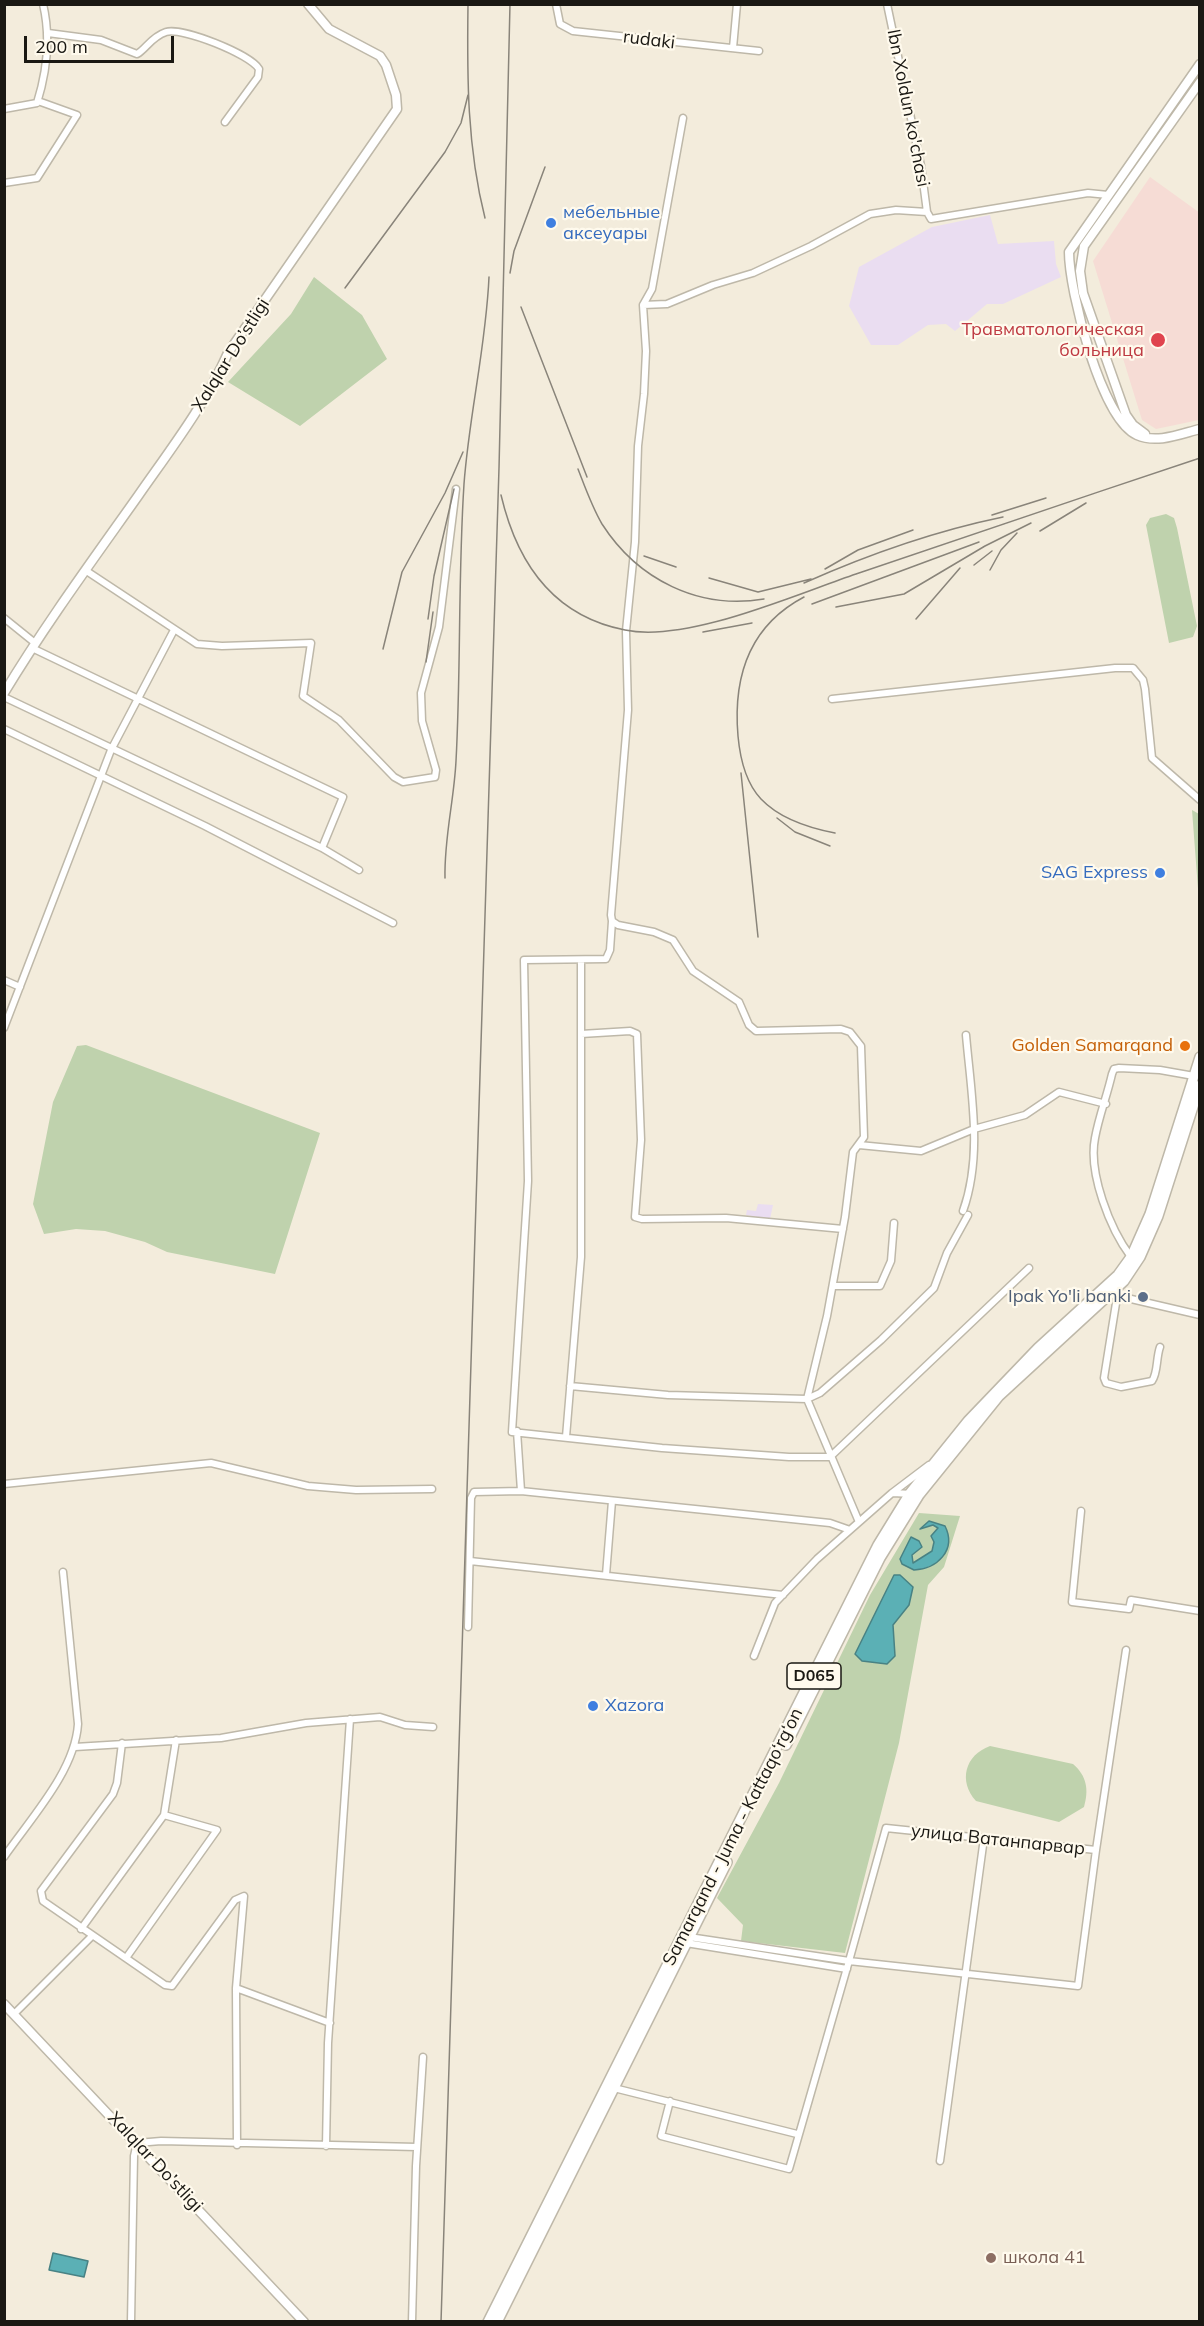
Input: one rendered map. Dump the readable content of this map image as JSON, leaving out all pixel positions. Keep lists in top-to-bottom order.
{
  "streets": {
    "main road": ["Xalqlar Do’stligi", "D065", "Samarqand - Juma - Kattaqo‘rg‘on"],
    "street": ["rudaki", "Ibn Xoldun ko'chasi", "улица Ватанпарвар"]
  },
  "crossings": [
    ["D065", "Samarqand - Juma - Kattaqo‘rg‘on"]
  ],
  "places": [
    "мебельные аксеуары",
    "Травматологическая больница",
    "SAG Express",
    "Golden Samarqand",
    "Ipak Yo'li banki",
    "Xazora",
    "школа 41"
  ],
  "scale_bar": "200 m"
}
